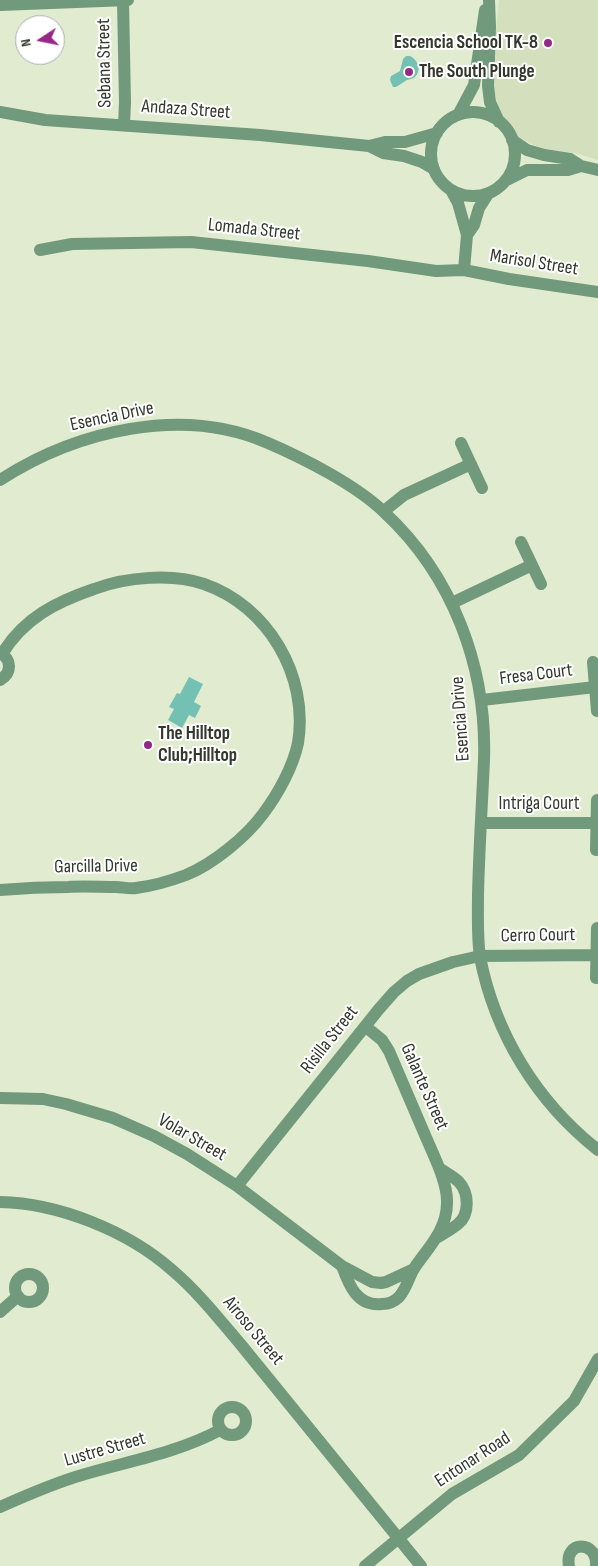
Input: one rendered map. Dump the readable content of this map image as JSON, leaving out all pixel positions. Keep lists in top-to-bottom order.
{
  "streets": {
    "street": [
      "Sebana Street",
      "Andaza Street",
      "Lomada Street",
      "Marisol Street",
      "Esencia Drive",
      "Fresa Court",
      "Intriga Court",
      "Garcilla Drive",
      "Cerro Court",
      "Risilla Street",
      "Galante Street",
      "Volar Street",
      "Airoso Street",
      "Lustre Street",
      "Entonar Road"
    ]
  },
  "crossings": [
    ["Sebana Street", "Andaza Street"],
    ["Lomada Street", "Marisol Street"],
    ["Esencia Drive", "Fresa Court"],
    ["Esencia Drive", "Intriga Court"],
    ["Esencia Drive", "Cerro Court"],
    ["Esencia Drive", "Risilla Street"],
    ["Cerro Court", "Risilla Street"],
    ["Risilla Street", "Galante Street"],
    ["Risilla Street", "Volar Street"],
    ["Galante Street", "Volar Street"],
    ["Airoso Street", "Entonar Road"]
  ],
  "places": ["Escencia School TK-8", "The South Plunge", "The Hilltop Club;Hilltop"],
  "north": "left"
}
